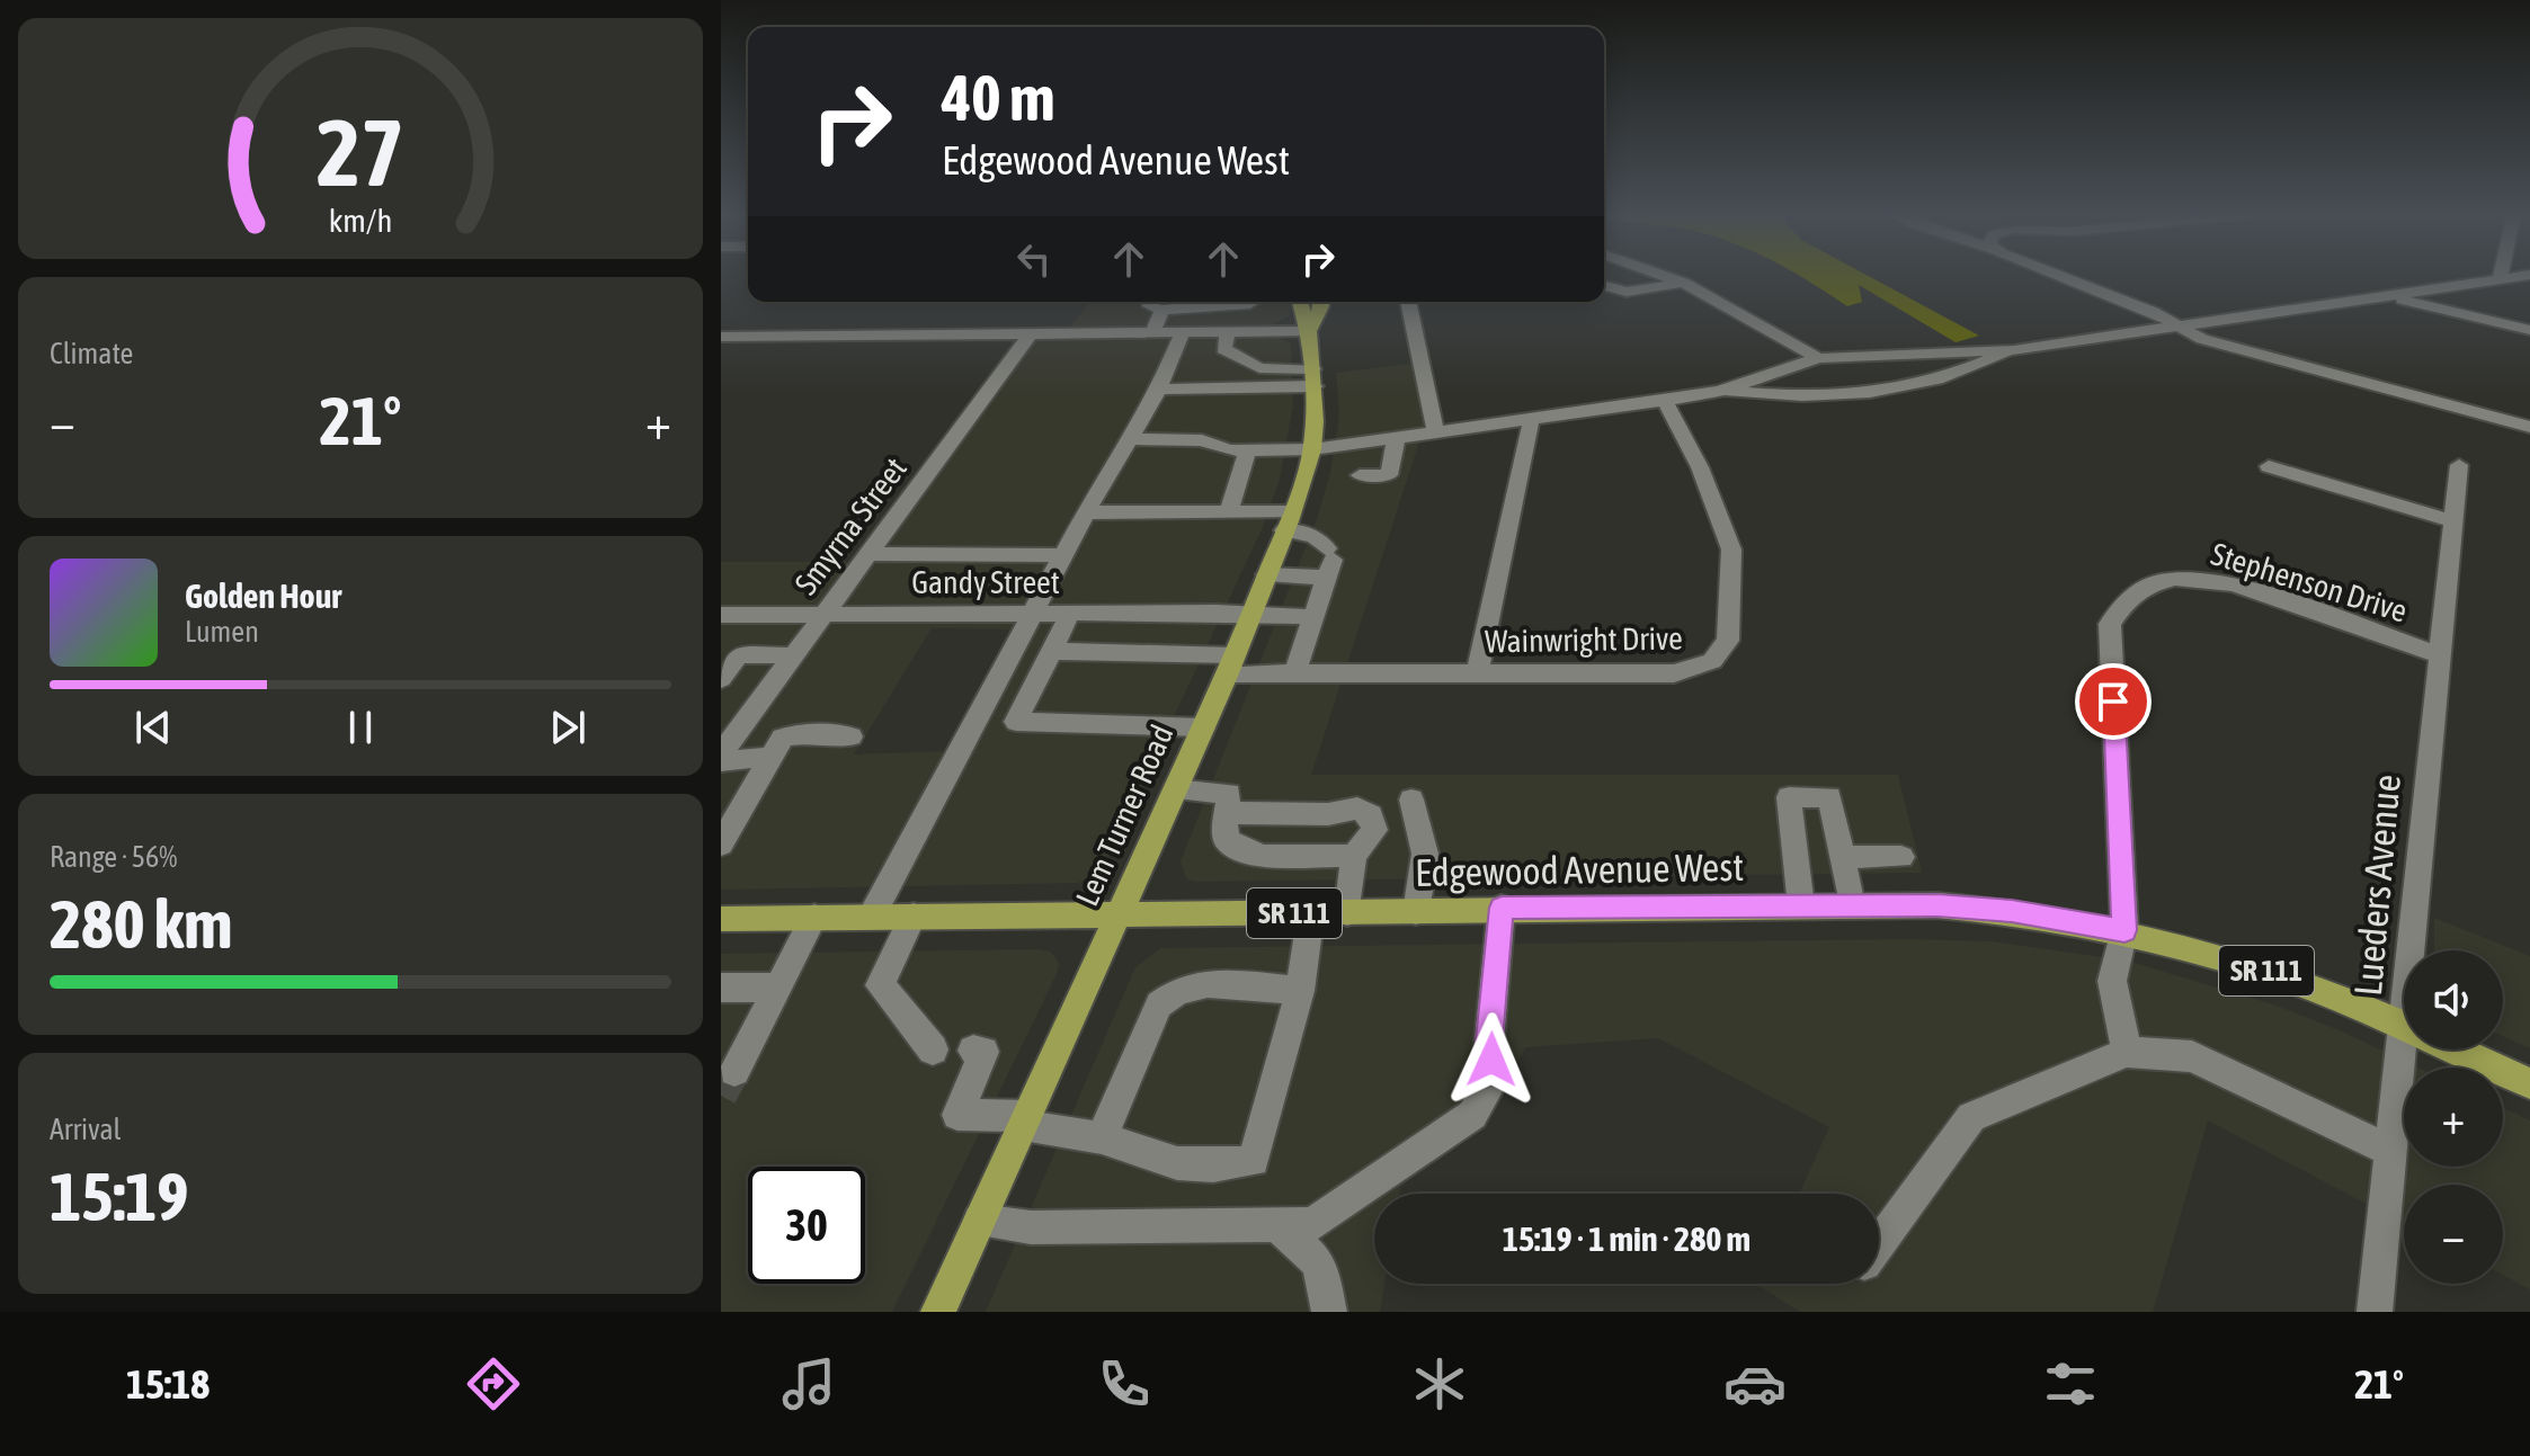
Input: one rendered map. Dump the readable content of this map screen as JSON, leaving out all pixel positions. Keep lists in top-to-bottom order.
{
  "streets": {
    "main road": ["Lem Turner Road", "Edgewood Avenue West", "SR 111"],
    "street": [
      "Smyrna Street",
      "Gandy Street",
      "Stephenson Drive",
      "Wainwright Drive",
      "Lueders Avenue"
    ]
  },
  "crossings": [
    ["Smyrna Street", "Gandy Street"],
    ["Gandy Street", "Lem Turner Road"],
    ["Stephenson Drive", "Edgewood Avenue West"],
    ["Stephenson Drive", "Lueders Avenue"],
    ["Wainwright Drive", "Lem Turner Road"],
    ["Lem Turner Road", "Edgewood Avenue West"]
  ],
  "page": {
    "turn": ["40 m", "Edgewood Avenue West"],
    "tile": [
      "Climate",
      ["Range · 56%", "280 km"],
      ["Arrival", "15:19"]
    ],
    "heat": ["−", "21°", "+"],
    "song": ["Golden Hour", "Lumen"],
    "map_buttons": ["+", "−"],
    "limit": "30",
    "trip": "15:19 · 1 min · 280 m",
    "tabs": ["15:18", "21°"],
    "gauge": ["27", "km/h"]
  }
}
